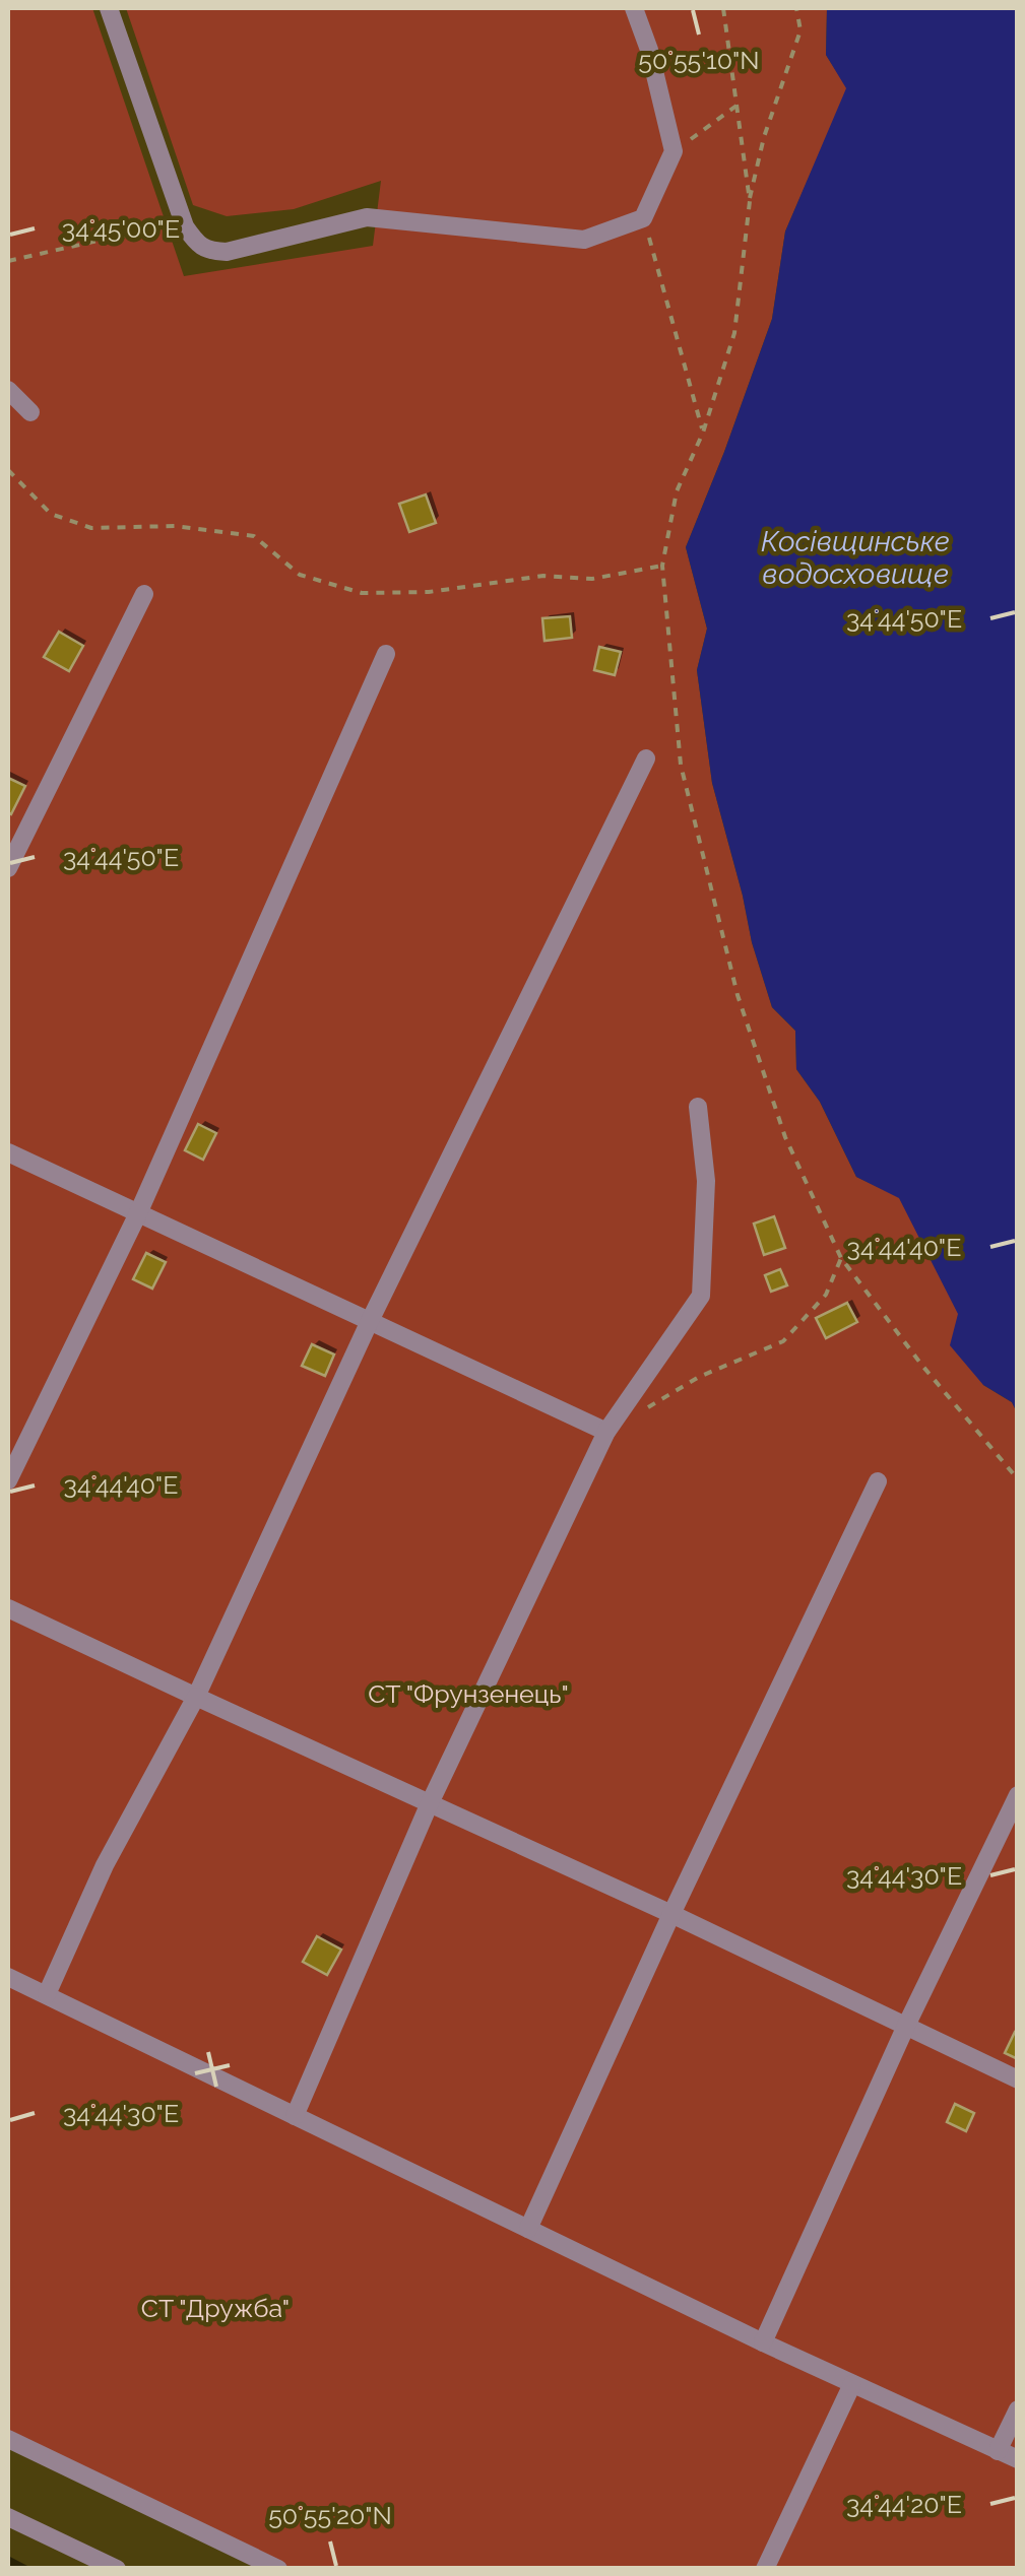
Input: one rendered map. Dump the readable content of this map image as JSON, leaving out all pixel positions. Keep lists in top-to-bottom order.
{
  "water": ["Косівщинське водосховище"],
  "parks": ["СТ \"Фрунзенець\"", "СТ \"Дружба\""],
  "coordinates": [
    "50°55'10\"N",
    "34°45'00\"E",
    "34°44'50\"E",
    "34°44'40\"E",
    "34°44'30\"E",
    "34°44'20\"E",
    "50°55'20\"N"
  ]
}
